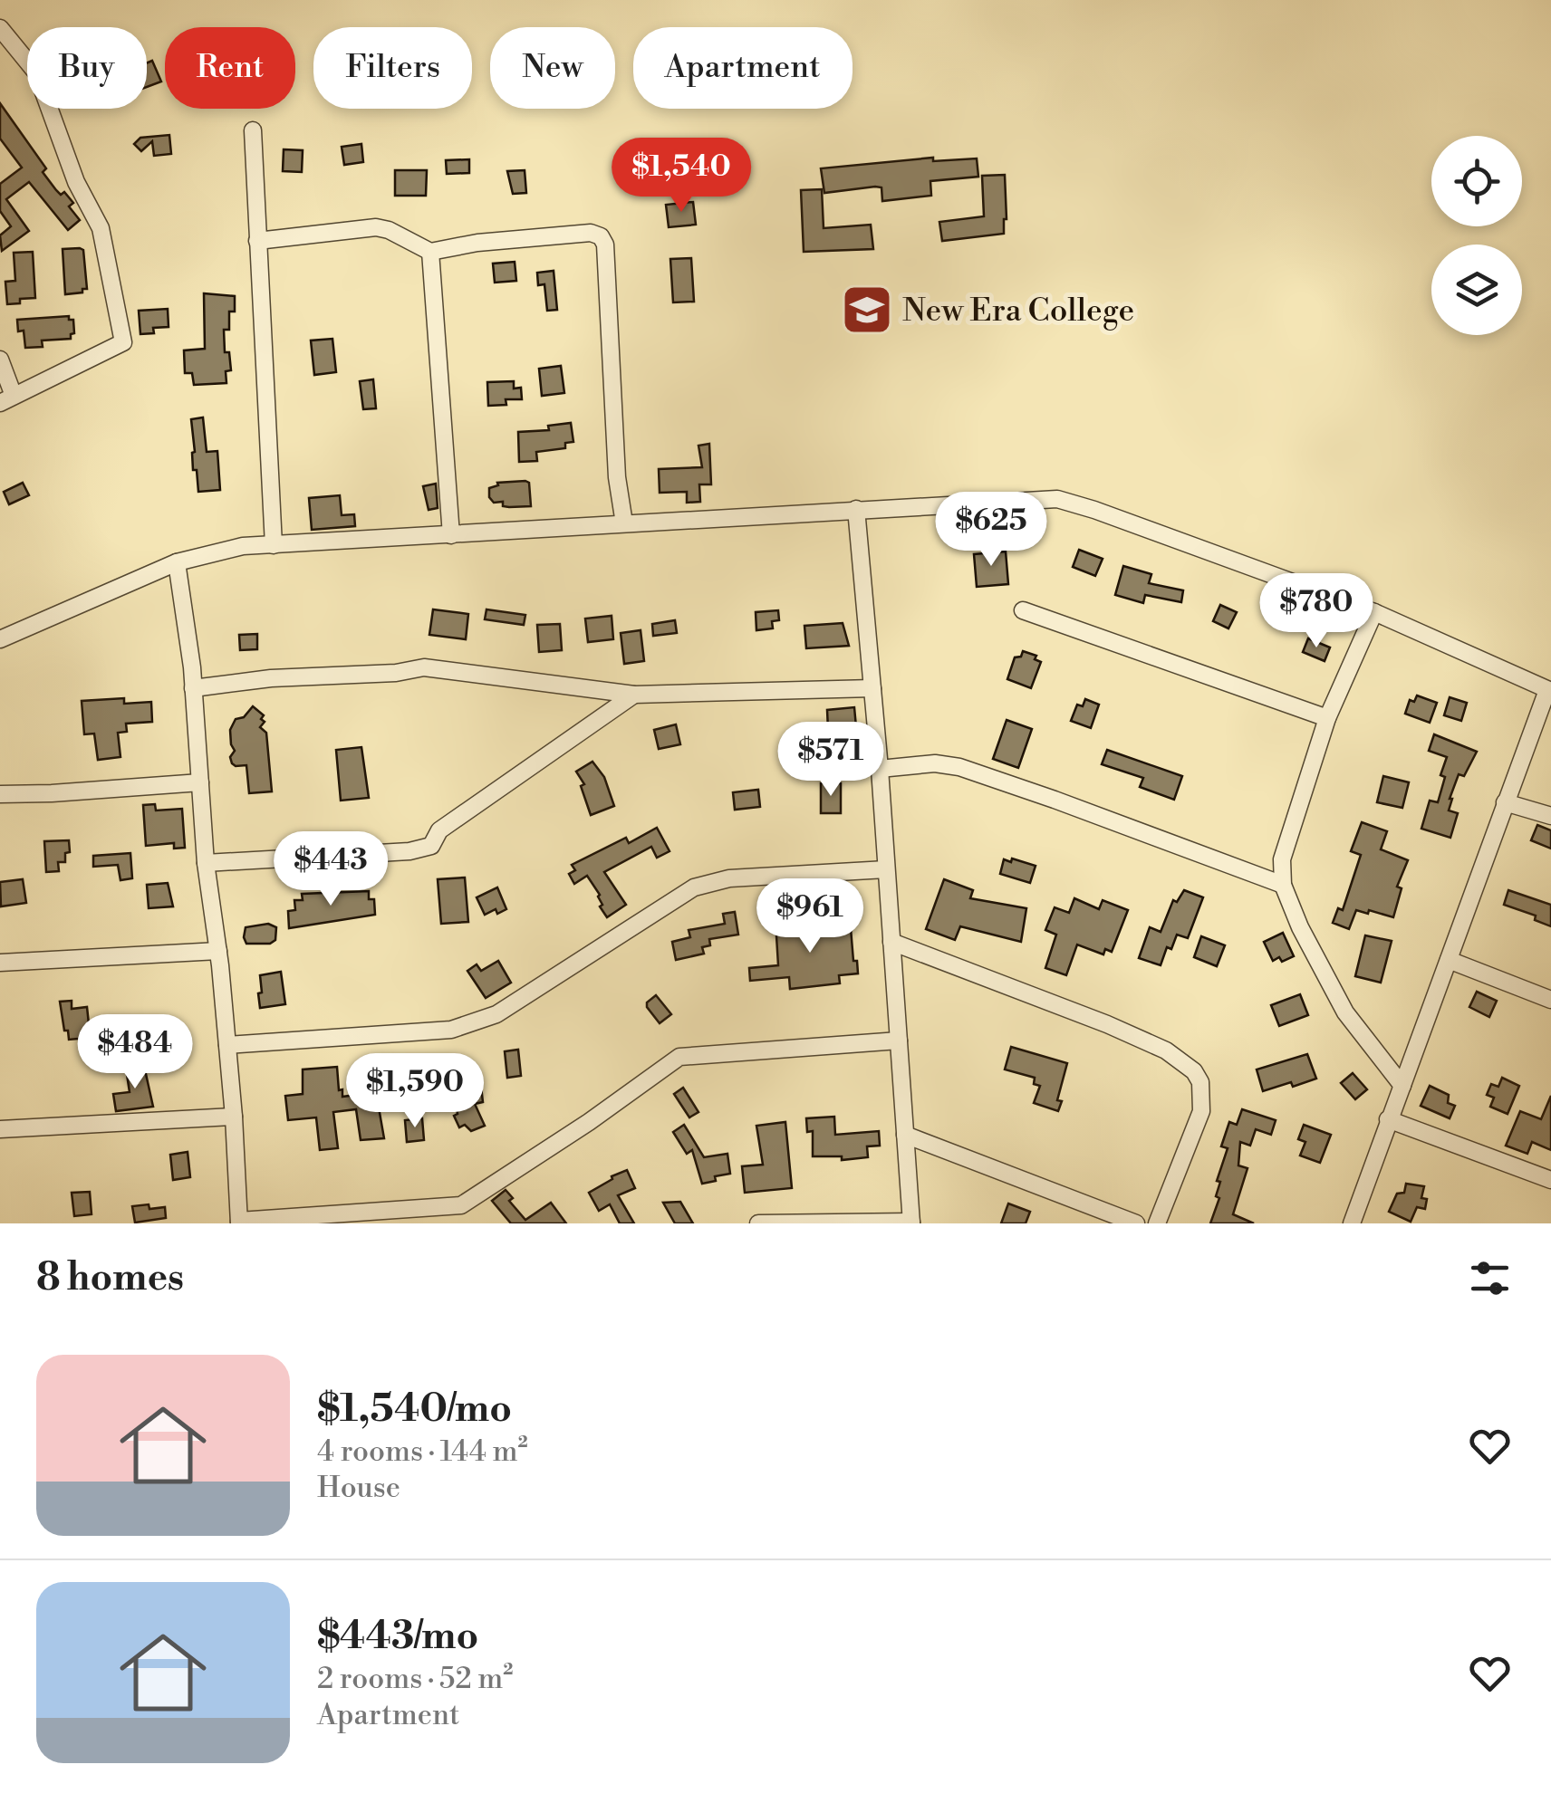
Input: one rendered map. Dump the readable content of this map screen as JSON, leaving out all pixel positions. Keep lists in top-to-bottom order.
{
  "places": {
    "school or university": ["New Era College"]
  },
  "page": {
    "chip": [
      "Buy",
      "Rent",
      "Filters",
      "New",
      "Apartment"
    ],
    "price": [
      "$1,540",
      "$625",
      "$780",
      "$571",
      "$443",
      "$961",
      "$484",
      "$1,590"
    ],
    "heading": "8 homes",
    "list": [
      {
        "name": "$1,540/mo",
        "note": "4 rooms · 144 m² · House"
      },
      {
        "name": "$443/mo",
        "note": "2 rooms · 52 m² · Apartment"
      }
    ]
  }
}
